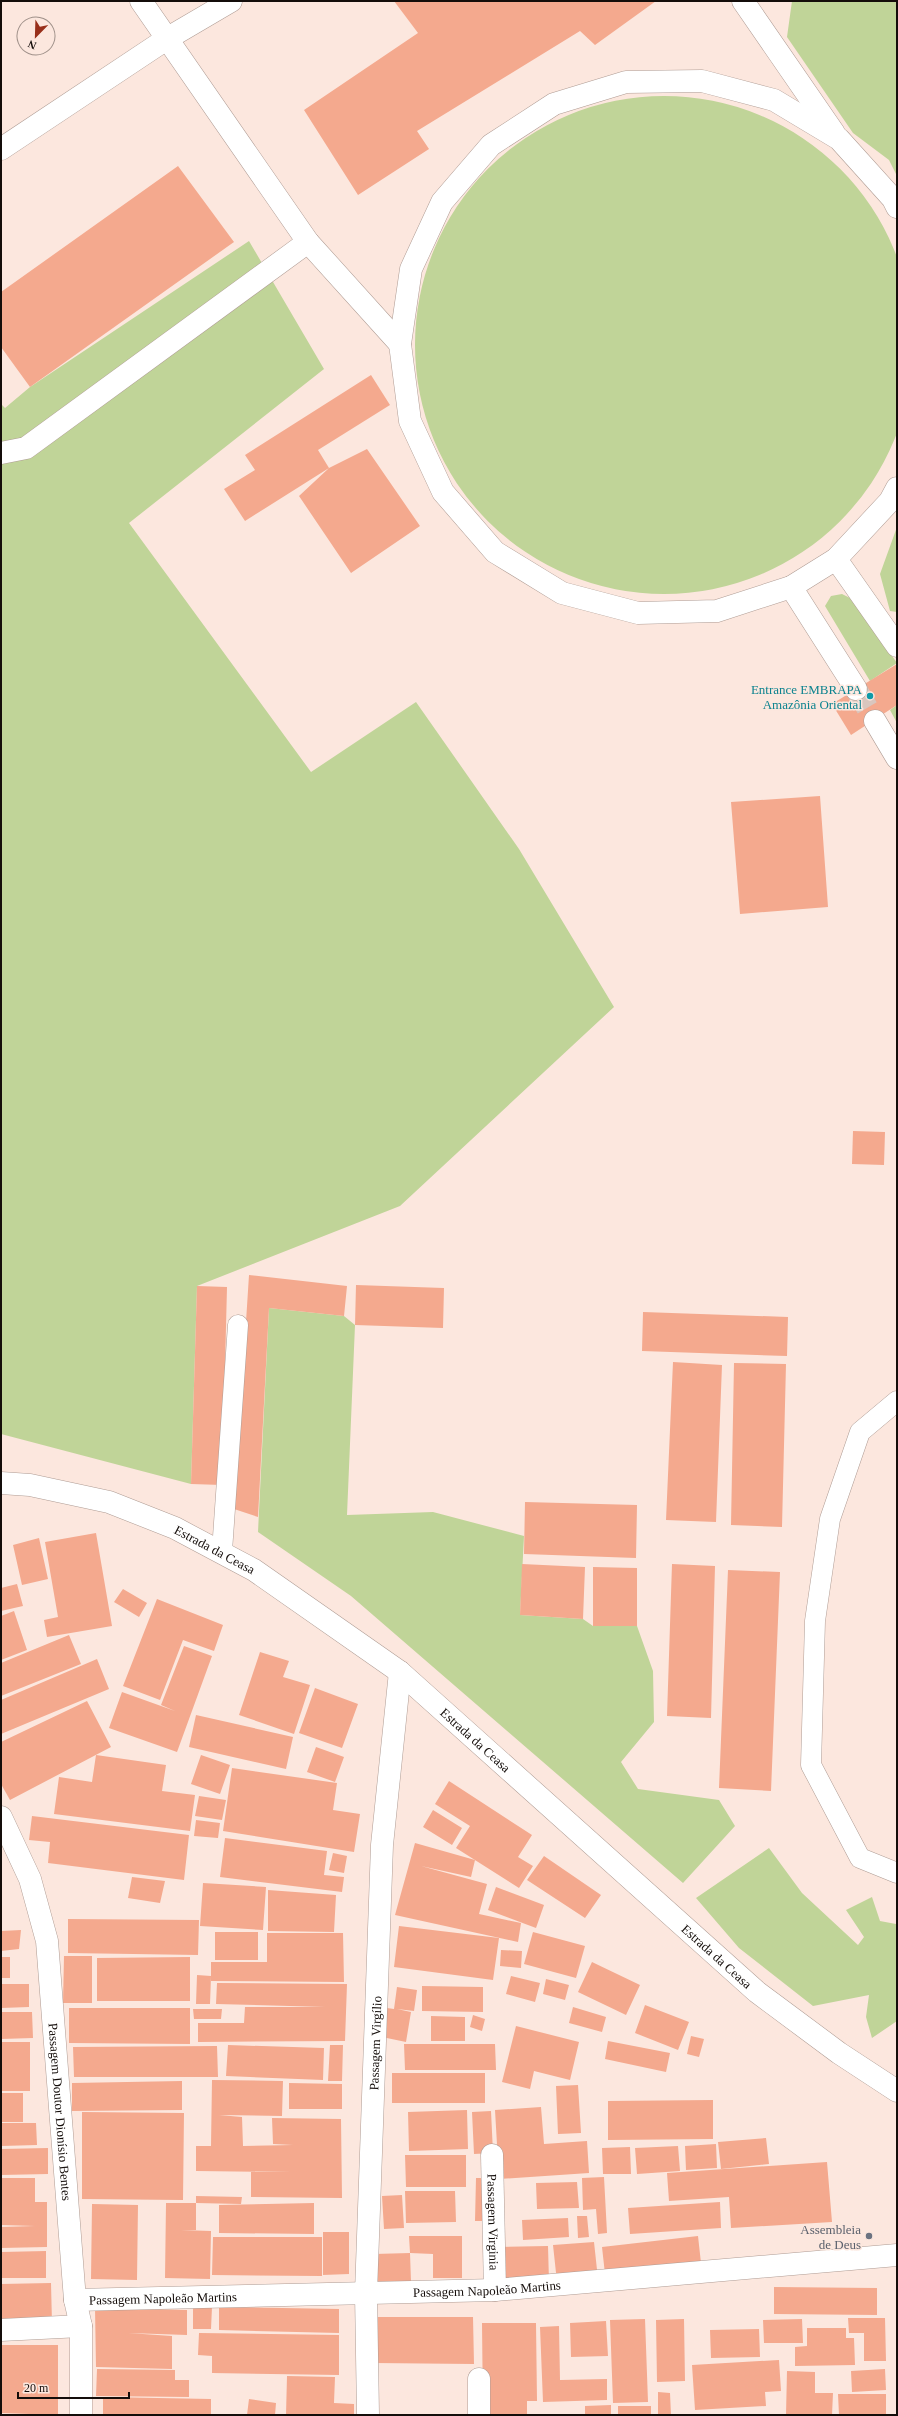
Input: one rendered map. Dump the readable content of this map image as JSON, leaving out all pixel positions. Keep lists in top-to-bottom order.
{
  "streets": {
    "street": [
      "Estrada da Ceasa",
      "Passagem Virgílio",
      "Passagem Doutor Dionísio Bentes",
      "Passagem Virginia",
      "Passagem Napoleão Martins"
    ]
  },
  "crossings": [
    ["Estrada da Ceasa", "Passagem Virgílio"],
    ["Passagem Virgílio", "Passagem Napoleão Martins"],
    ["Passagem Doutor Dionísio Bentes", "Passagem Napoleão Martins"],
    ["Passagem Virginia", "Passagem Napoleão Martins"]
  ],
  "places": ["Entrance EMBRAPA Amazônia Oriental", "Assembleia de Deus"],
  "scale_bar": "20 m",
  "north": "bottom left"
}
